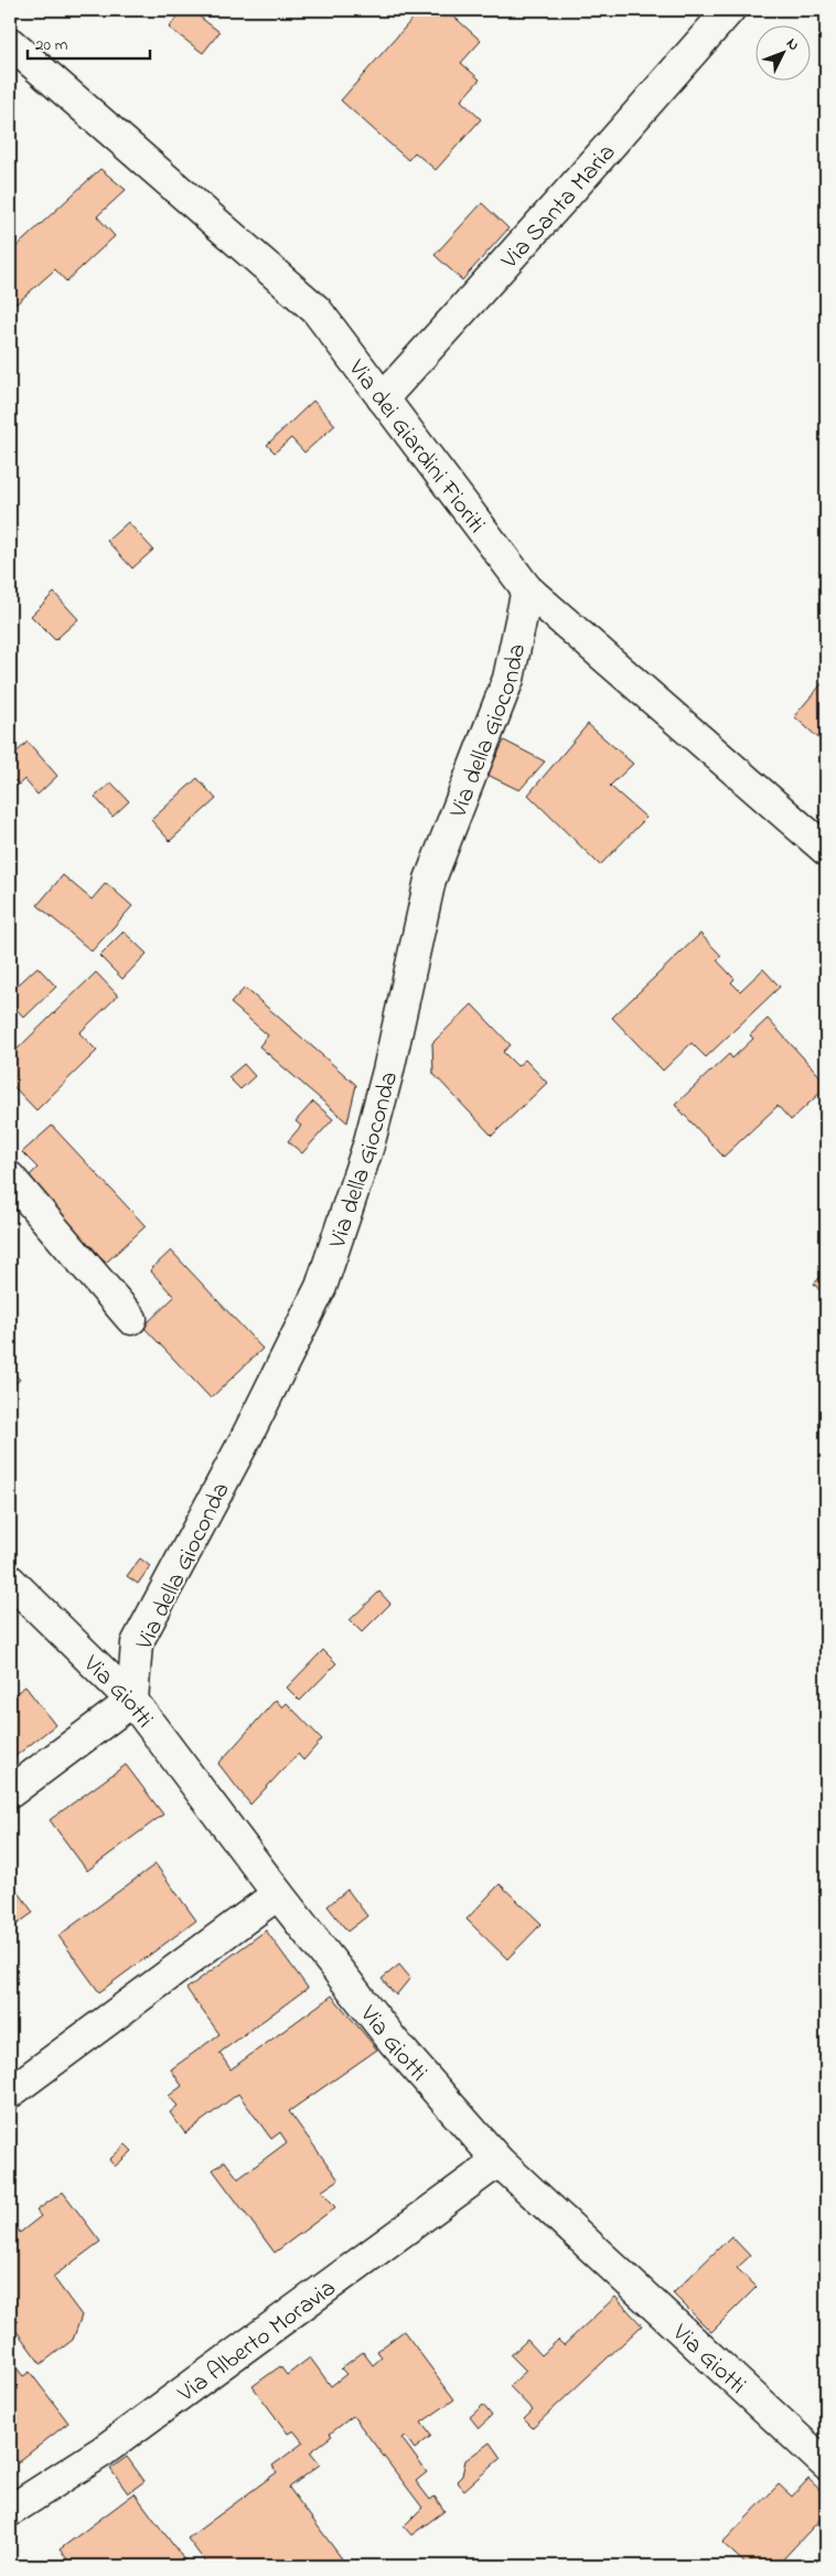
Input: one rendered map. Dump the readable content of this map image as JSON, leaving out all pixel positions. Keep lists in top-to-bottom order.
{
  "streets": {
    "street": [
      "Via Santa Maria",
      "Via dei Giardini Fioriti",
      "Via della Gioconda",
      "Via Giotti",
      "Via Alberto Moravia"
    ]
  },
  "crossings": [
    ["Via Santa Maria", "Via dei Giardini Fioriti"],
    ["Via dei Giardini Fioriti", "Via della Gioconda"],
    ["Via della Gioconda", "Via Giotti"],
    ["Via Giotti", "Via Alberto Moravia"]
  ],
  "scale_bar": "20 m",
  "north": "top right"
}
